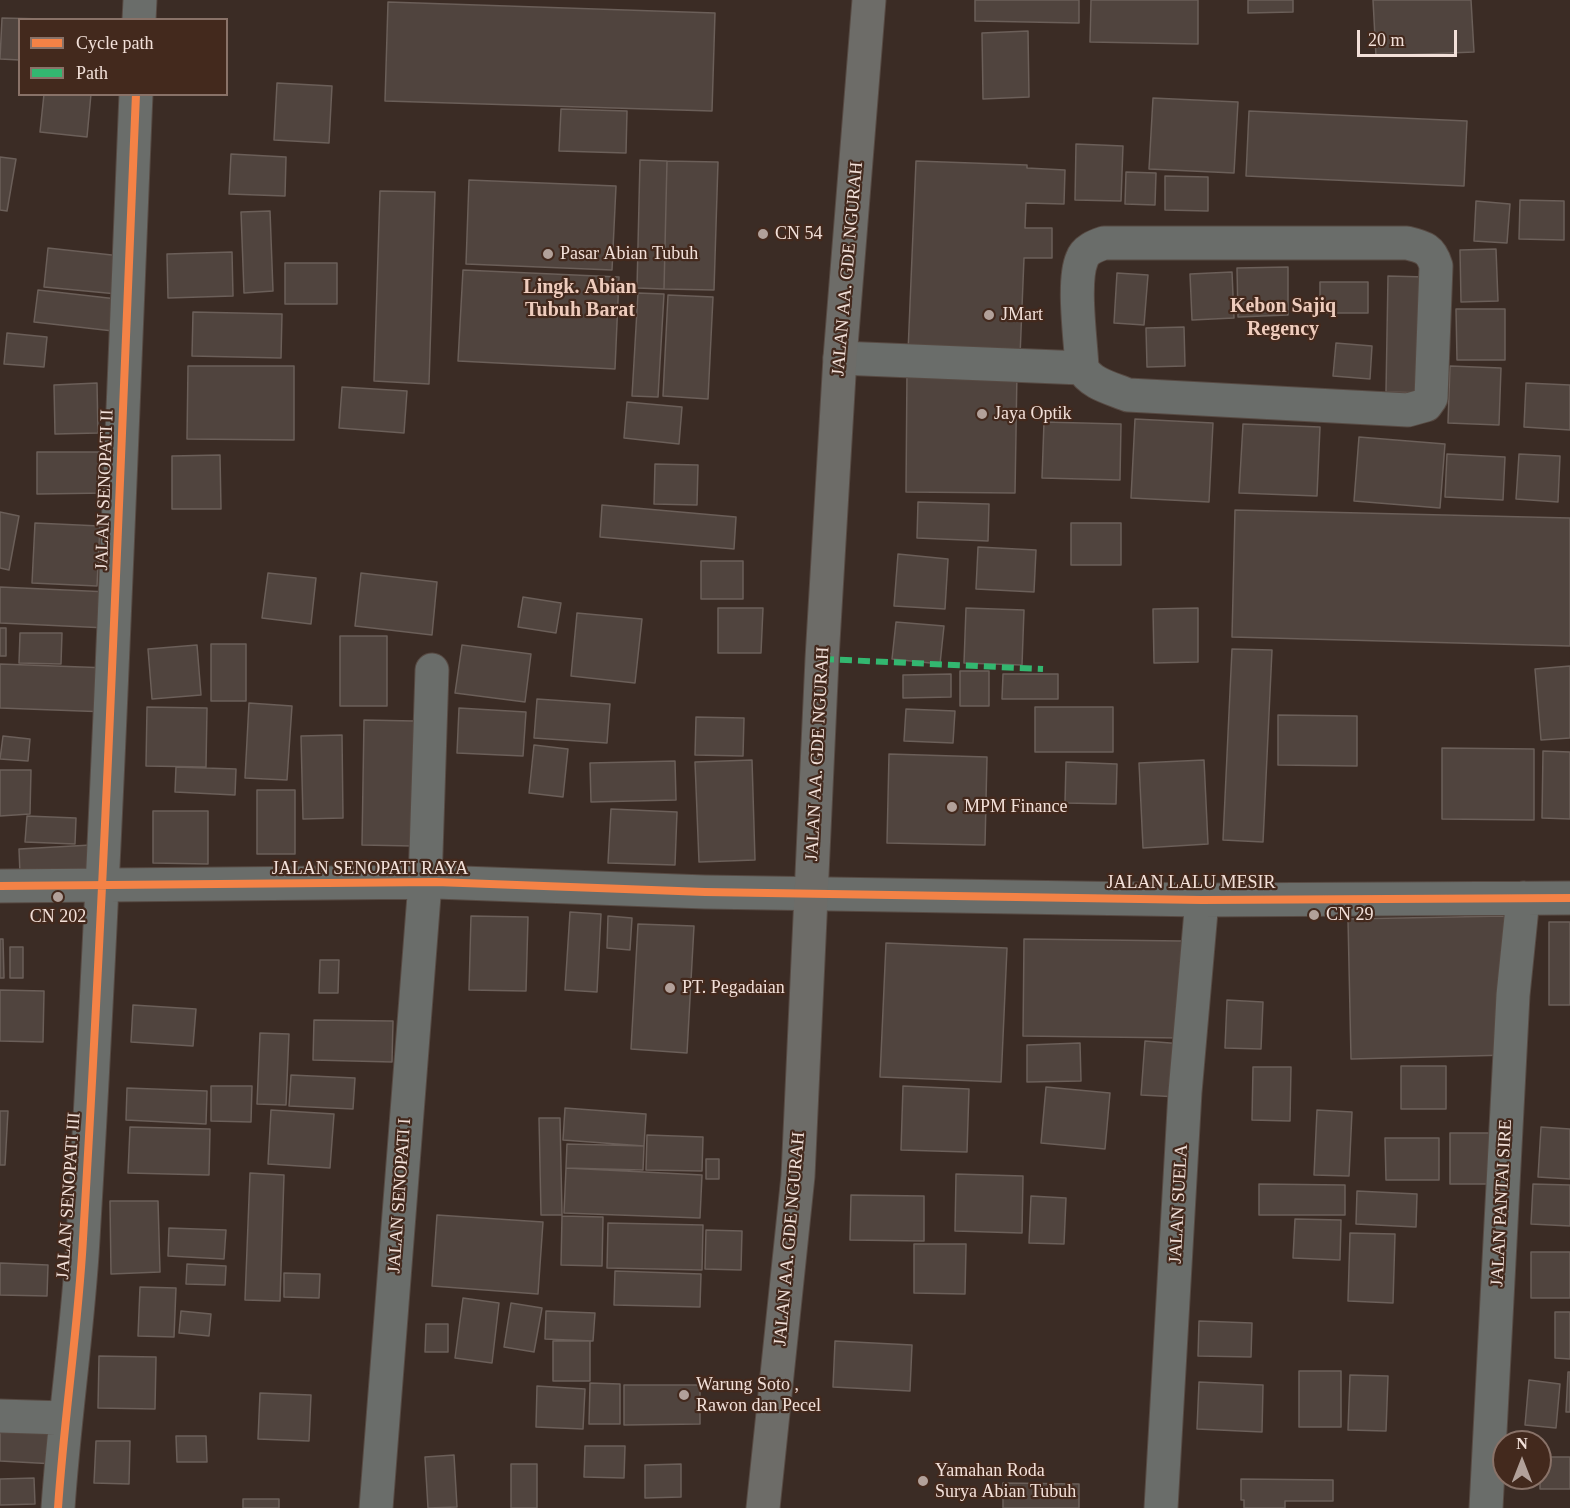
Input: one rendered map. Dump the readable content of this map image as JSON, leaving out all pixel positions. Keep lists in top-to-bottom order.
{
  "streets": {
    "main road": ["JALAN AA. GDE NGURAH"],
    "street": [
      "JALAN SENOPATI II",
      "JALAN SENOPATI RAYA",
      "JALAN LALU MESIR",
      "JALAN SENOPATI III",
      "JALAN SENOPATI I",
      "JALAN PANTAI SIRE",
      "JALAN SUELA"
    ]
  },
  "crossings": [
    ["JALAN AA. GDE NGURAH", "JALAN SENOPATI RAYA"],
    ["JALAN AA. GDE NGURAH", "JALAN LALU MESIR"],
    ["JALAN SENOPATI II", "JALAN SENOPATI RAYA"],
    ["JALAN SENOPATI II", "JALAN SENOPATI III"],
    ["JALAN SENOPATI RAYA", "JALAN LALU MESIR"],
    ["JALAN SENOPATI RAYA", "JALAN SENOPATI III"],
    ["JALAN SENOPATI RAYA", "JALAN SENOPATI I"],
    ["JALAN LALU MESIR", "JALAN PANTAI SIRE"],
    ["JALAN LALU MESIR", "JALAN SUELA"]
  ],
  "districts": ["Lingk. Abian Tubuh Barat", "Kebon Sajiq Regency"],
  "places": [
    "CN 54",
    "Pasar Abian Tubuh",
    "JMart",
    "Jaya Optik",
    "MPM Finance",
    "CN 202",
    "CN 29",
    "PT. Pegadaian",
    "Warung Soto , Rawon dan Pecel",
    "Yamahan Roda Surya Abian Tubuh"
  ],
  "legend": ["Cycle path", "Path"],
  "scale_bar": "20 m",
  "north": "top"
}
